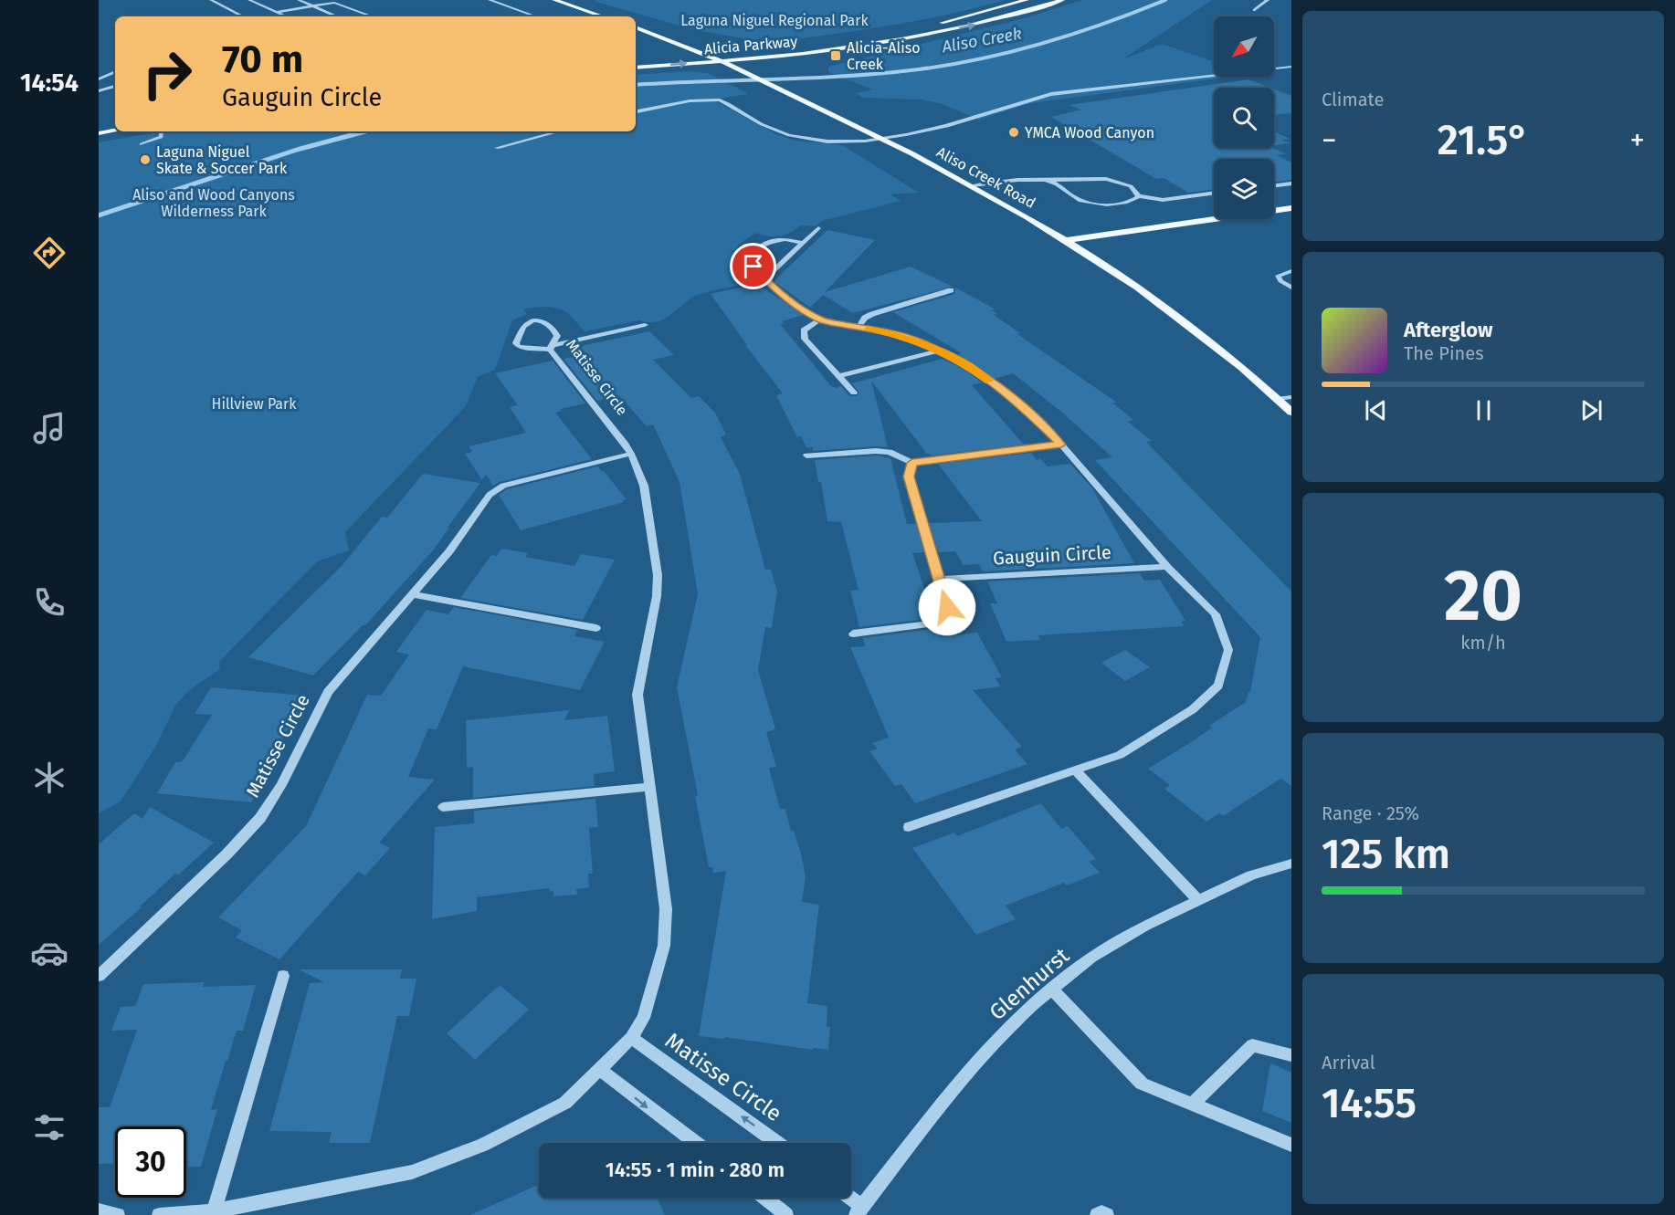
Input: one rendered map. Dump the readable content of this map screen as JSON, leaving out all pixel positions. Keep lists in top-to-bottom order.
{
  "streets": {
    "main road": ["Alicia Parkway", "Aliso Creek Road"],
    "street": ["Matisse Circle", "Gauguin Circle", "Glenhurst"]
  },
  "crossings": [
    ["Alicia Parkway", "Aliso Creek Road"]
  ],
  "water": ["Aliso Creek"],
  "parks": ["Laguna Niguel Regional Park", "Aliso and Wood Canyons Wilderness Park", "Hillview Park"],
  "places": {
    "transit": ["Alicia-Aliso Creek"],
    "other": ["YMCA Wood Canyon", "Laguna Niguel Skate & Soccer Park"]
  },
  "north": "bottom left",
  "page": {
    "tabs": "14:54",
    "tile": [
      "Climate",
      ["20", "km/h"],
      ["Range · 25%", "125 km"],
      ["Arrival", "14:55"]
    ],
    "turn": ["70 m", "Gauguin Circle"],
    "heat": ["−", "21.5°", "+"],
    "song": ["Afterglow", "The Pines"],
    "limit": "30",
    "trip": "14:55 · 1 min · 280 m"
  }
}
